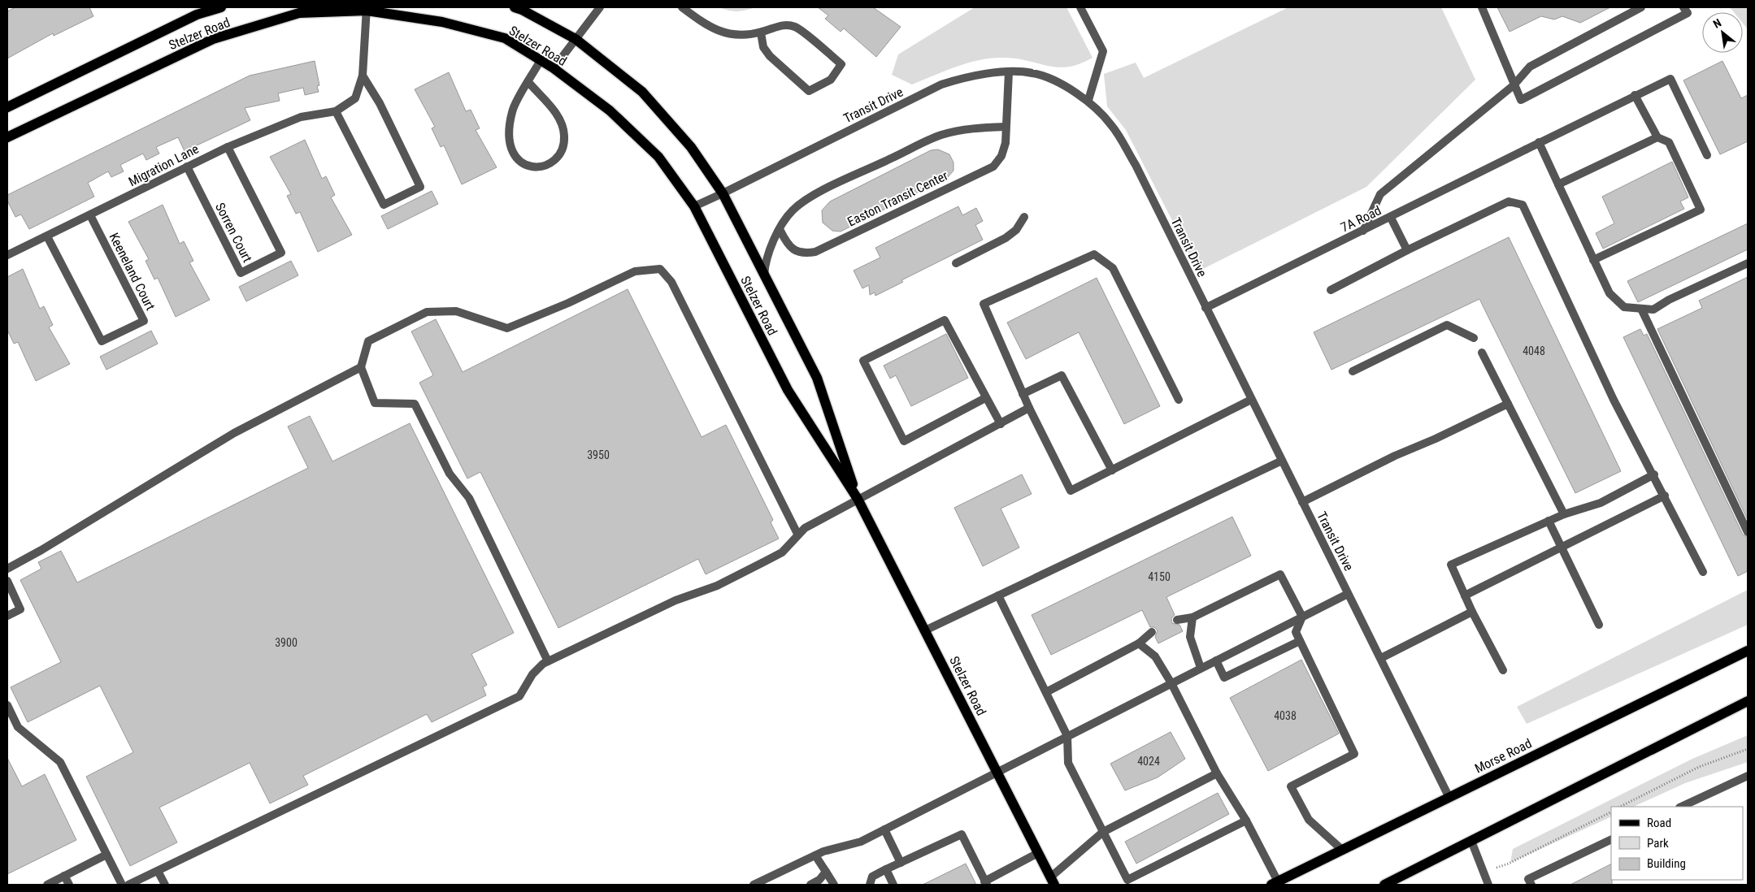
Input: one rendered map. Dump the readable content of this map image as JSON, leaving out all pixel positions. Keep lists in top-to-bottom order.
{
  "streets": {
    "main road": ["Stelzer Road", "Morse Road"],
    "street": [
      "Transit Drive",
      "Migration Lane",
      "Easton Transit Center",
      "7A Road",
      "Sorren Court",
      "Keeneland Court"
    ]
  },
  "crossings": [
    ["Stelzer Road", "Transit Drive"],
    ["Stelzer Road", "Migration Lane"],
    ["Transit Drive", "Easton Transit Center"],
    ["Transit Drive", "7A Road"],
    ["Transit Drive", "Morse Road"],
    ["Migration Lane", "Sorren Court"],
    ["Migration Lane", "Keeneland Court"]
  ],
  "house_numbers": [
    "4048",
    "3950",
    "4150",
    "3900",
    "4038",
    "4024"
  ],
  "legend": ["Road", "Park", "Building"],
  "north": "top left"
}
